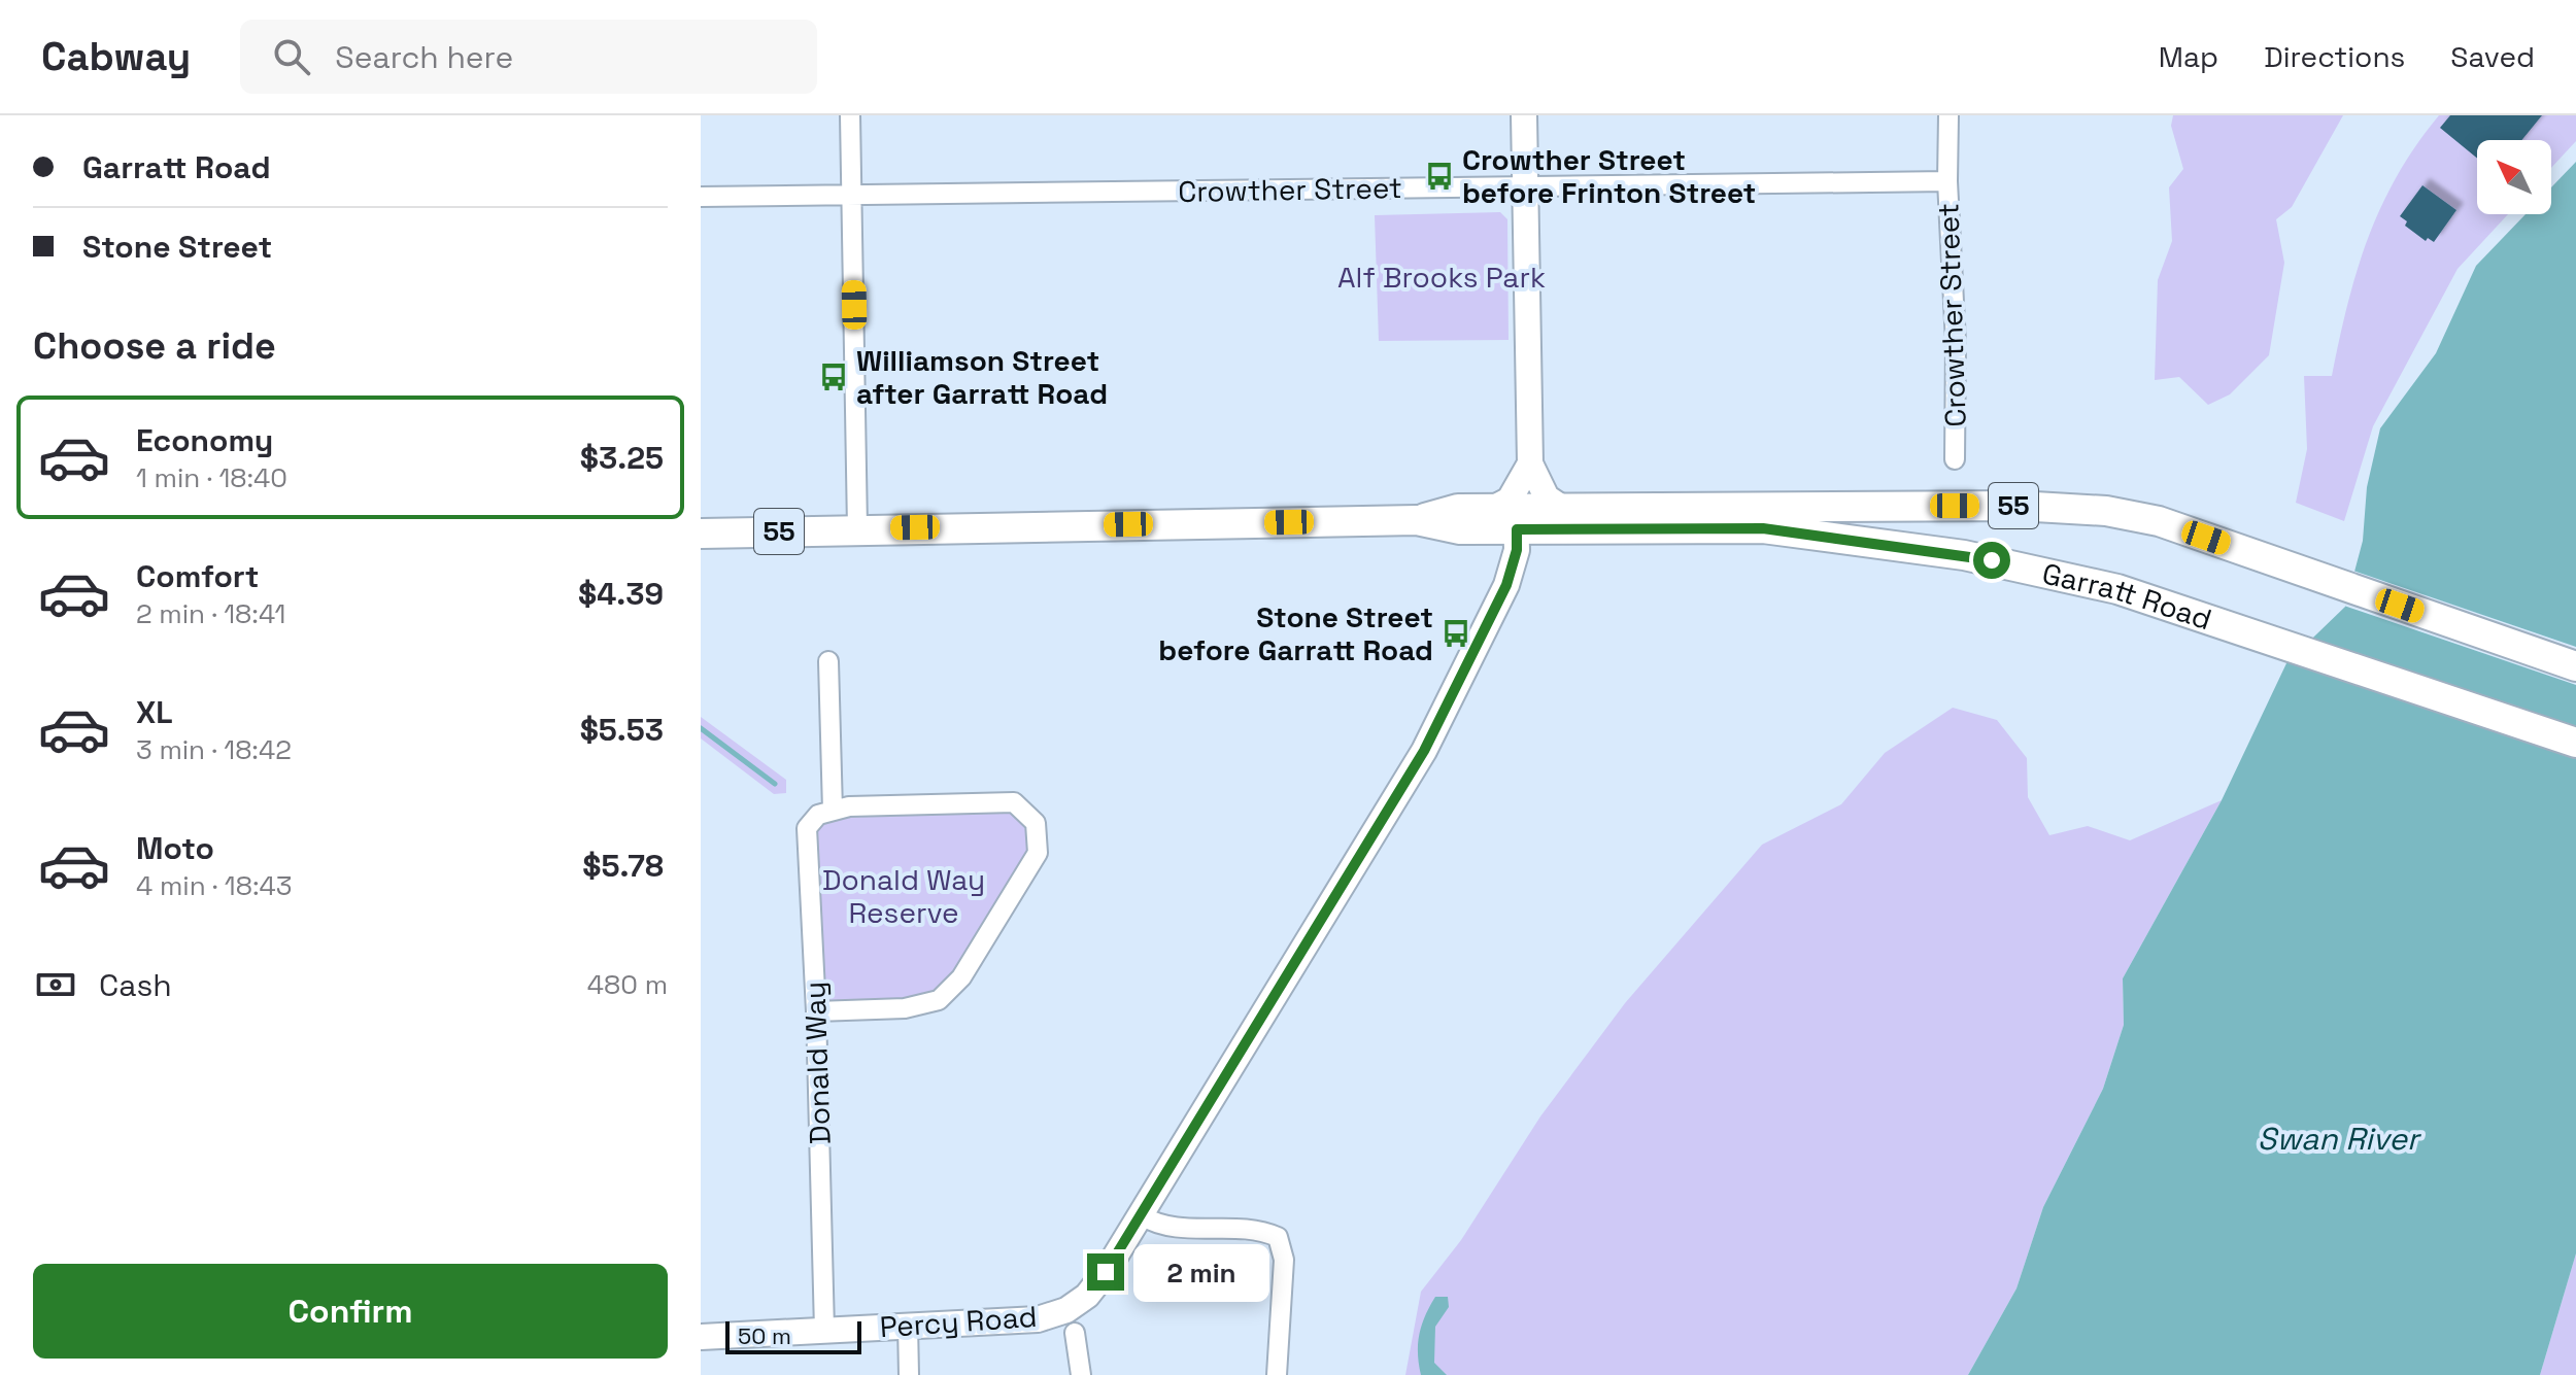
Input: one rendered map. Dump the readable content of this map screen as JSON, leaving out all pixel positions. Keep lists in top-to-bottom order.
{
  "streets": {
    "main road": ["55", "Garratt Road"],
    "street": ["Crowther Street", "Donald Way", "Percy Road"]
  },
  "crossings": [
    ["Donald Way", "Percy Road"]
  ],
  "water": ["Swan River"],
  "parks": ["Alf Brooks Park", "Donald Way Reserve"],
  "places": {
    "bus stop": ["Crowther Street before Frinton Street", "Williamson Street after Garratt Road", "Stone Street before Garratt Road"]
  },
  "scale_bar": "50 m",
  "north": "top left",
  "page": {
    "header": "Cabway",
    "search": "Search here",
    "nav": ["Map", "Directions", "Saved"],
    "banner": ["Garratt Road", "Stone Street"],
    "heading": "Choose a ride",
    "list": [
      {
        "name": "Economy",
        "note": "1 min · 18:40",
        "value": "$3.25"
      },
      {
        "name": "Comfort",
        "note": "2 min · 18:41",
        "value": "$4.39"
      },
      {
        "name": "XL",
        "note": "3 min · 18:42",
        "value": "$5.53"
      },
      {
        "name": "Moto",
        "note": "4 min · 18:43",
        "value": "$5.78"
      }
    ],
    "pay": ["Cash", "480 m"],
    "bubble": "2 min",
    "buttons": "Confirm",
    "scale": "50 m"
  }
}
